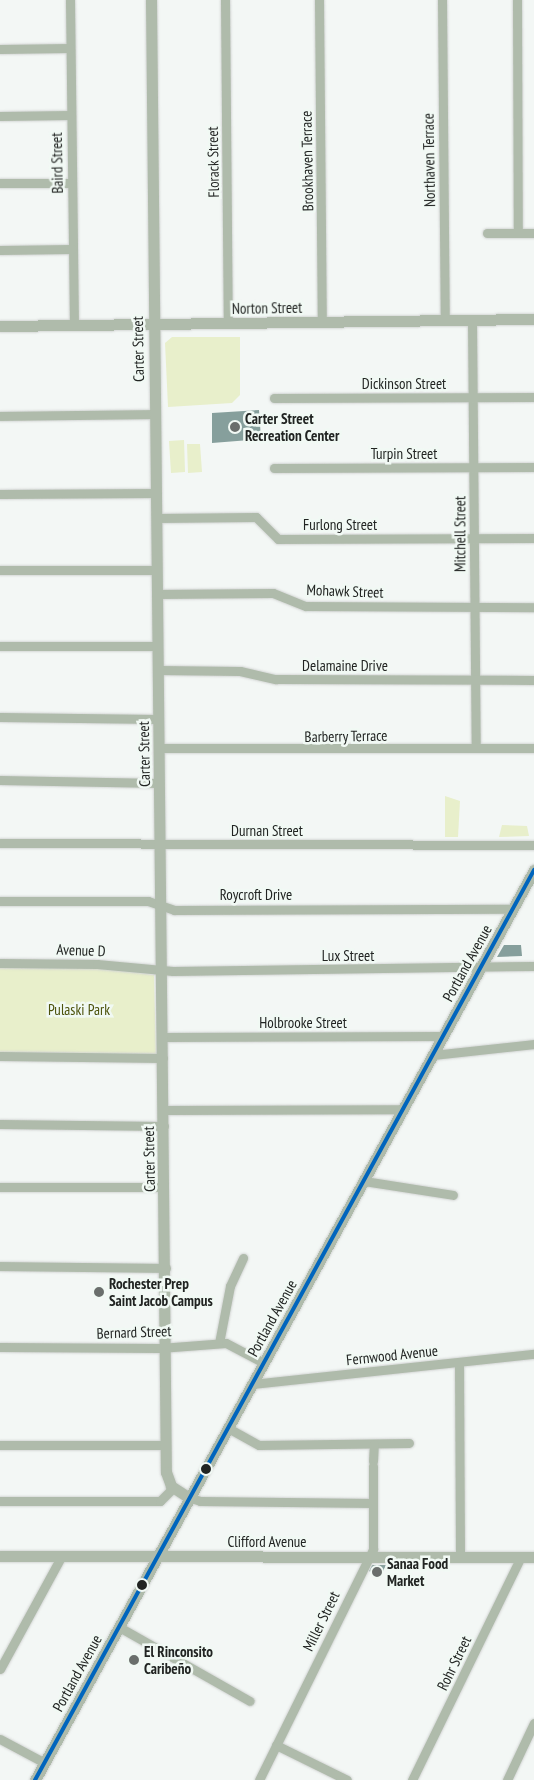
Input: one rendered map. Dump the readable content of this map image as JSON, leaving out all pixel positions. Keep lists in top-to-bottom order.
{
  "streets": {
    "main road": [
      "Norton Street",
      "Carter Street",
      "Portland Avenue",
      "Clifford Avenue"
    ],
    "street": [
      "Northaven Terrace",
      "Brookhaven Terrace",
      "Florack Street",
      "Baird Street",
      "Dickinson Street",
      "Turpin Street",
      "Furlong Street",
      "Mitchell Street",
      "Mohawk Street",
      "Delamaine Drive",
      "Barberry Terrace",
      "Durnan Street",
      "Roycroft Drive",
      "Avenue D",
      "Lux Street",
      "Holbrooke Street",
      "Bernard Street",
      "Fernwood Avenue",
      "Miller Street",
      "Rohr Street"
    ]
  },
  "crossings": [
    ["Northaven Terrace", "Norton Street"],
    ["Brookhaven Terrace", "Norton Street"],
    ["Florack Street", "Norton Street"],
    ["Baird Street", "Norton Street"],
    ["Norton Street", "Carter Street"],
    ["Norton Street", "Mitchell Street"],
    ["Carter Street", "Furlong Street"],
    ["Carter Street", "Mohawk Street"],
    ["Carter Street", "Delamaine Drive"],
    ["Carter Street", "Barberry Terrace"],
    ["Carter Street", "Durnan Street"],
    ["Carter Street", "Roycroft Drive"],
    ["Carter Street", "Avenue D"],
    ["Carter Street", "Lux Street"],
    ["Carter Street", "Holbrooke Street"],
    ["Carter Street", "Bernard Street"],
    ["Dickinson Street", "Mitchell Street"],
    ["Turpin Street", "Mitchell Street"],
    ["Furlong Street", "Mitchell Street"],
    ["Mitchell Street", "Mohawk Street"],
    ["Mitchell Street", "Delamaine Drive"],
    ["Mitchell Street", "Barberry Terrace"],
    ["Roycroft Drive", "Portland Avenue"],
    ["Avenue D", "Lux Street"],
    ["Lux Street", "Portland Avenue"],
    ["Portland Avenue", "Holbrooke Street"],
    ["Portland Avenue", "Bernard Street"],
    ["Portland Avenue", "Fernwood Avenue"],
    ["Portland Avenue", "Clifford Avenue"],
    ["Clifford Avenue", "Miller Street"],
    ["Clifford Avenue", "Rohr Street"]
  ],
  "parks": ["Pulaski Park"],
  "places": [
    "Carter Street Recreation Center",
    "Rochester Prep Saint Jacob Campus",
    "Sanaa Food Market",
    "El Rinconsito Caribeño"
  ]
}
